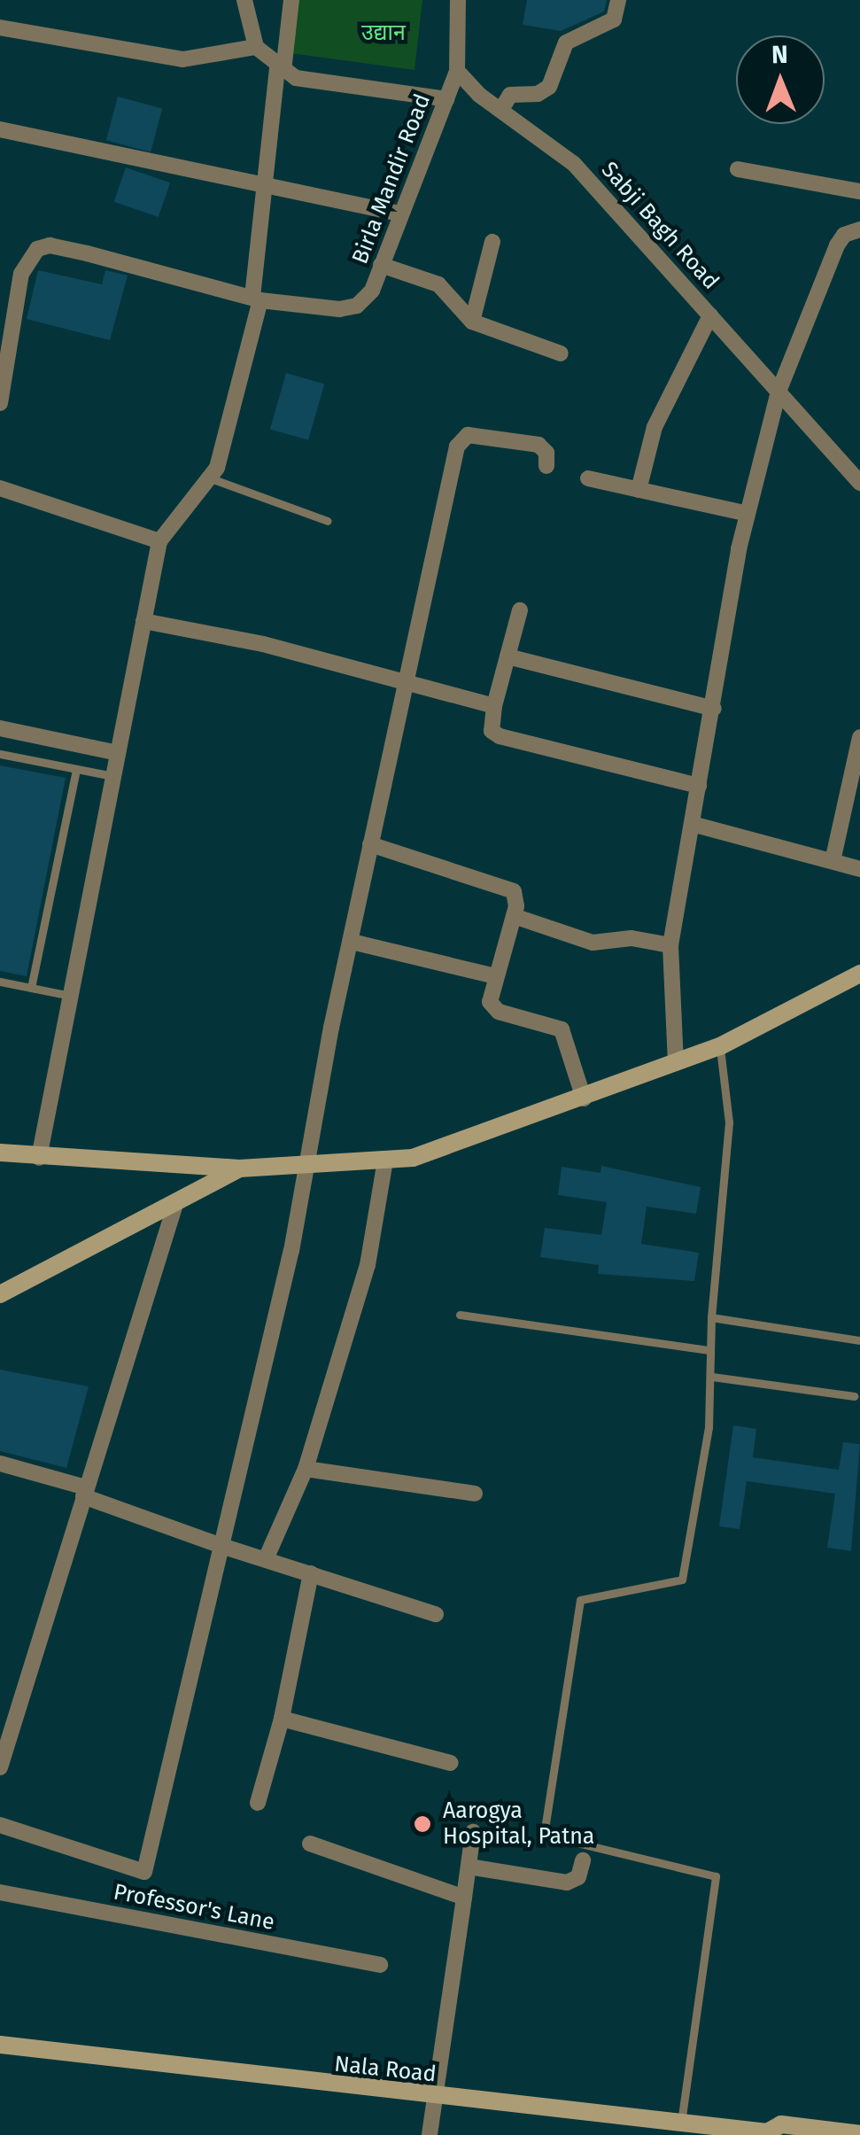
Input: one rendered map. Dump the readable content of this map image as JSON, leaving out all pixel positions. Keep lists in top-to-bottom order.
{
  "streets": {
    "main road": ["Nala Road"],
    "street": ["Birla Mandir Road", "Sabji Bagh Road", "Professor's Lane"]
  },
  "crossings": [
    ["Birla Mandir Road", "Sabji Bagh Road"]
  ],
  "parks": ["उद्यान"],
  "places": ["Aarogya Hospital, Patna"],
  "north": "top"
}
